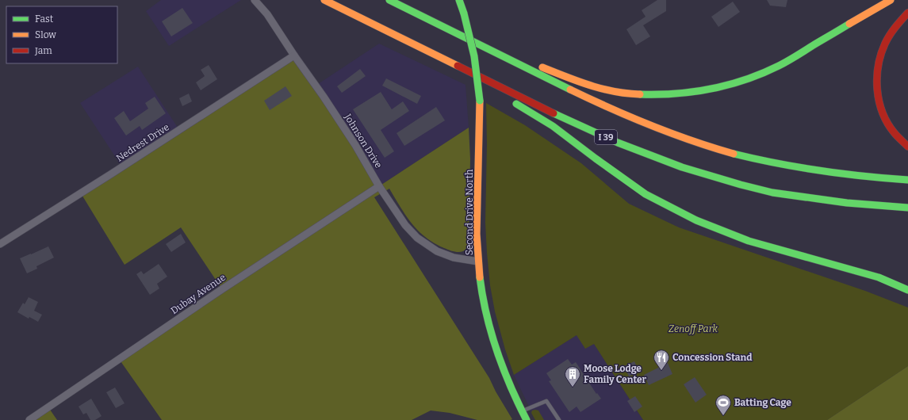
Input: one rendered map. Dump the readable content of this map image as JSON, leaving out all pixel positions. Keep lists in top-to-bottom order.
{
  "streets": {
    "main road": ["I 39", "Second Drive North"],
    "street": ["Johnson Drive", "Nedrest Drive", "Dubay Avenue"]
  },
  "crossings": [
    ["Johnson Drive", "Nedrest Drive"],
    ["Johnson Drive", "Second Drive North"],
    ["Johnson Drive", "Dubay Avenue"]
  ],
  "parks": ["Zenoff Park"],
  "places": {
    "restaurant": ["Concession Stand"],
    "building": ["Moose Lodge Family Center"],
    "sports": ["Batting Cage"]
  },
  "legend": ["Fast", "Slow", "Jam"]
}
